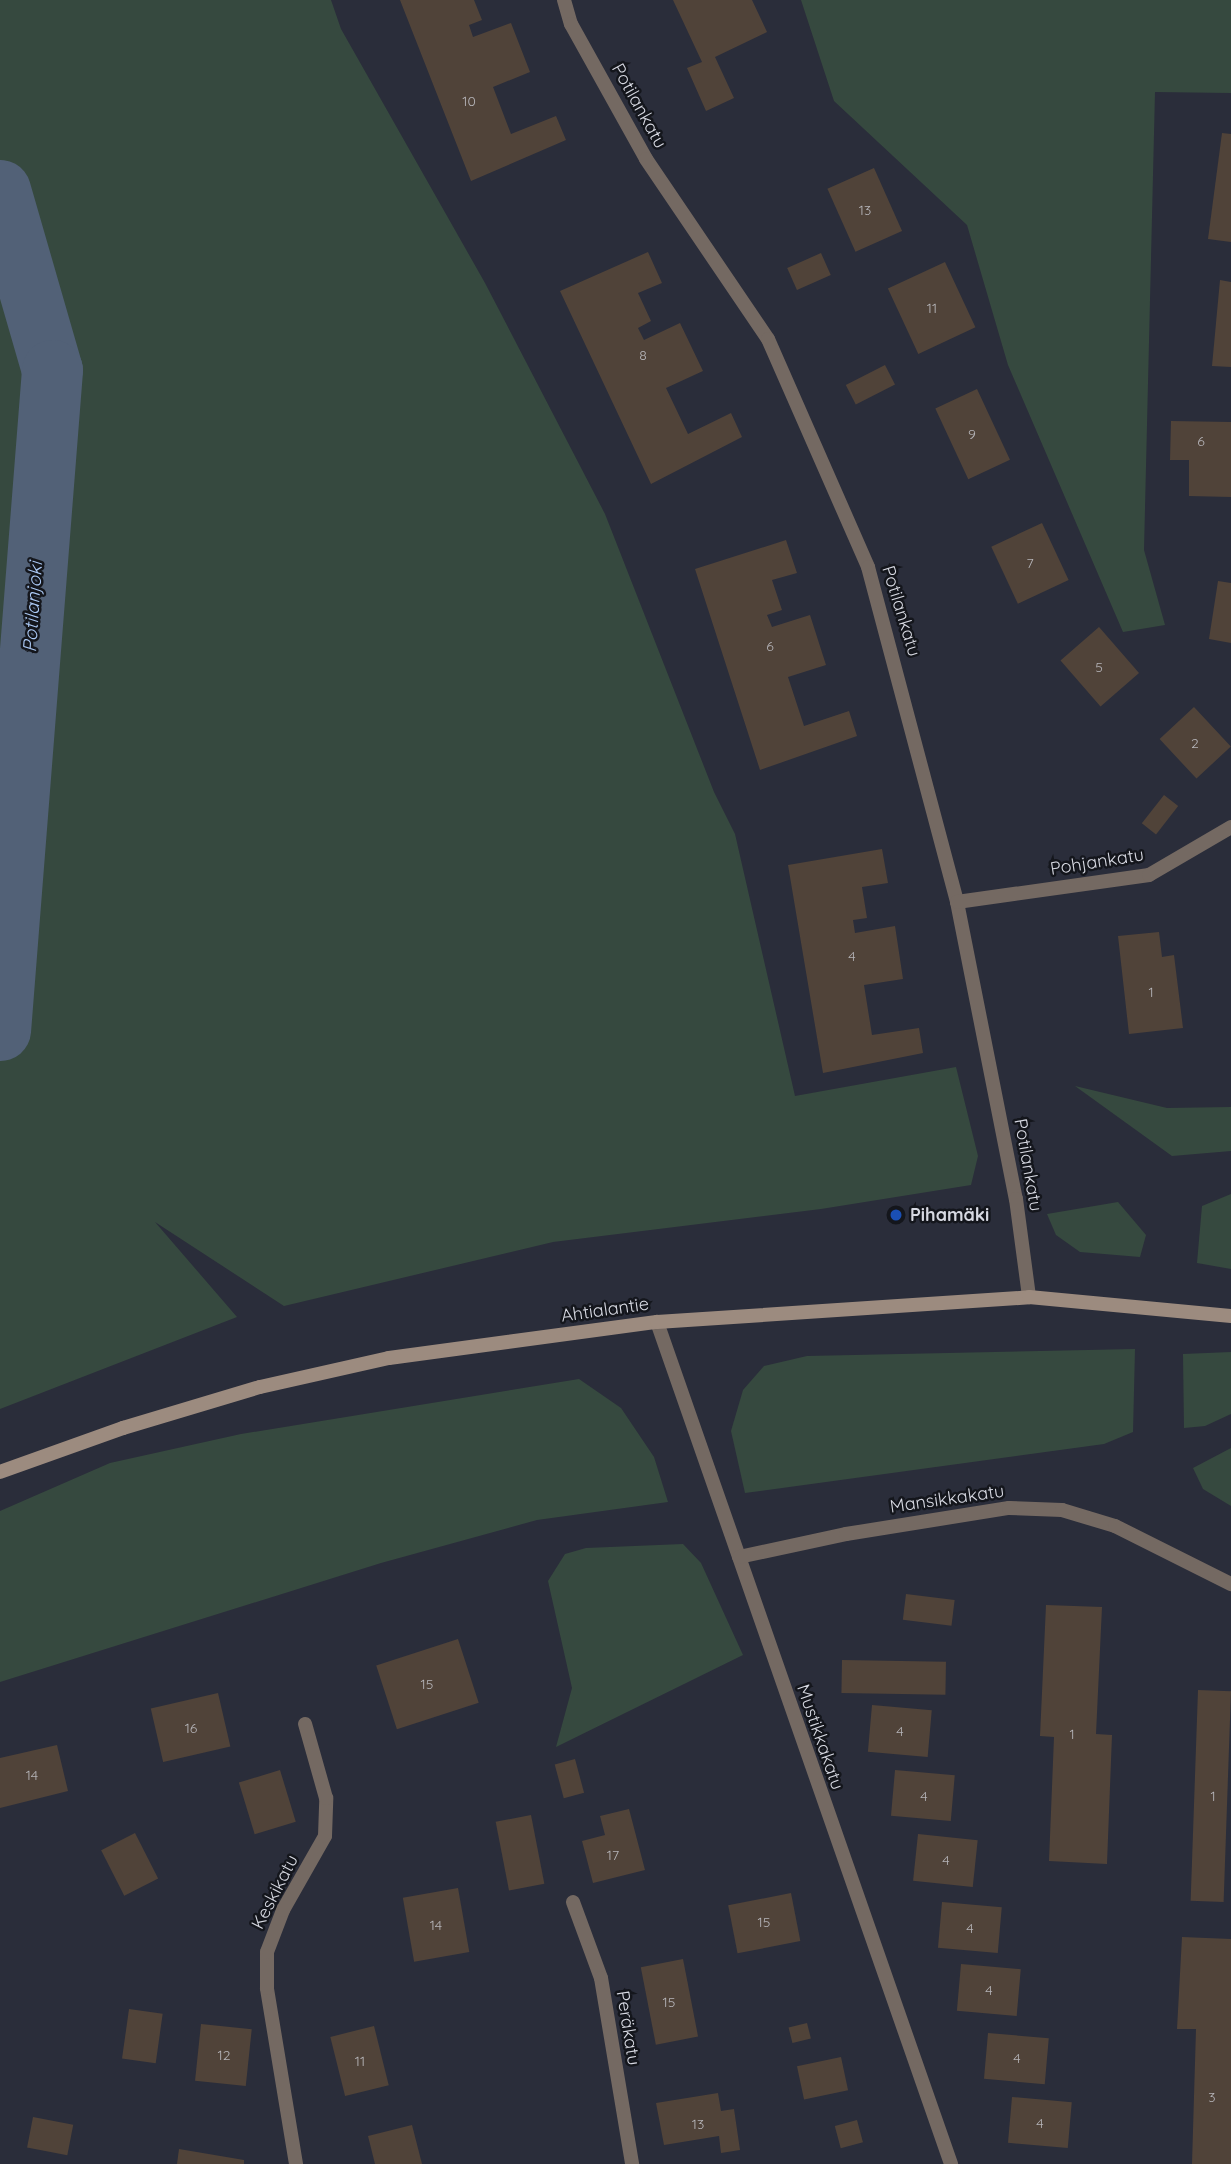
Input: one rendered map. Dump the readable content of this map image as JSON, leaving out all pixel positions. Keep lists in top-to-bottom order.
{
  "streets": {
    "main road": ["Ahtialantie"],
    "street": [
      "Potilankatu",
      "Pohjankatu",
      "Mansikkakatu",
      "Mustikkakatu",
      "Keskikatu",
      "Peräkatu"
    ]
  },
  "crossings": [
    ["Potilankatu", "Pohjankatu"],
    ["Potilankatu", "Ahtialantie"],
    ["Ahtialantie", "Mustikkakatu"],
    ["Mansikkakatu", "Mustikkakatu"]
  ],
  "water": ["Potilanjoki"],
  "places": ["Pihamäki"],
  "house_numbers": [
    "10",
    "13",
    "11",
    "8",
    "9",
    "6",
    "7",
    "6",
    "5",
    "2",
    "4",
    "1",
    "15",
    "16",
    "4",
    "1",
    "14",
    "4",
    "1",
    "17",
    "4",
    "15",
    "14",
    "4",
    "4",
    "15",
    "12",
    "4",
    "11",
    "3",
    "4",
    "13"
  ]
}
